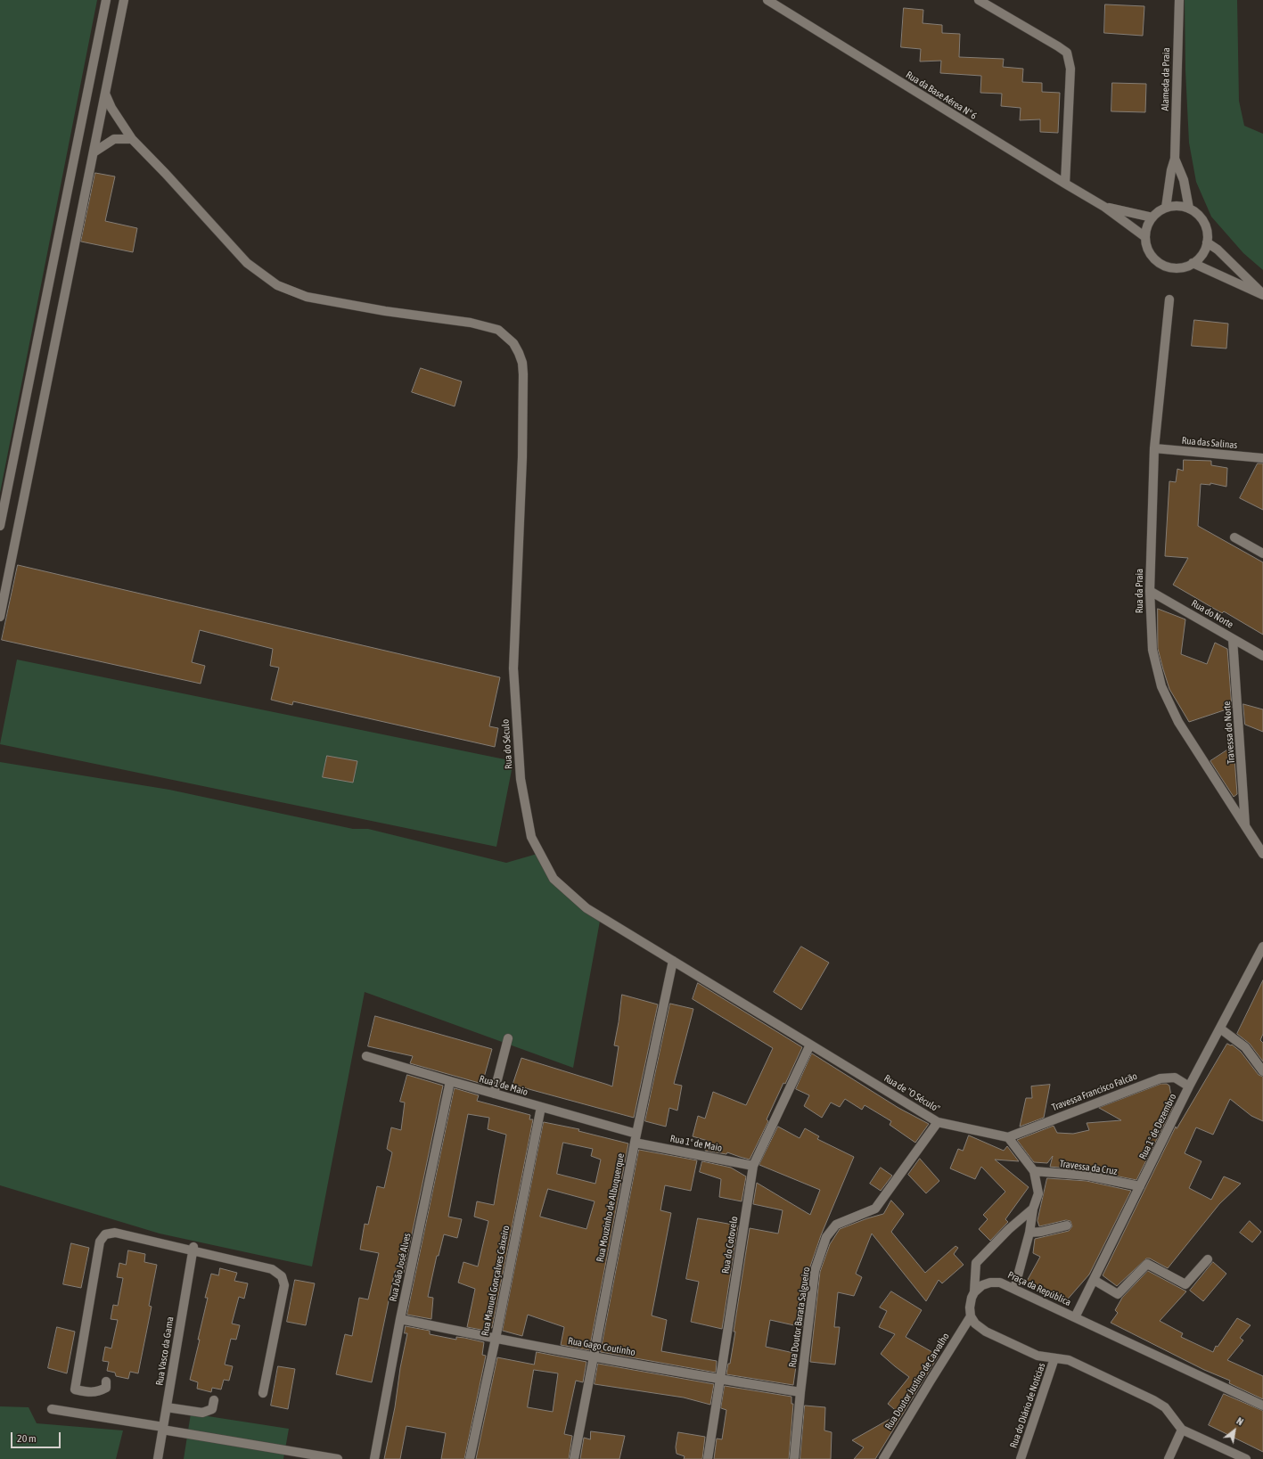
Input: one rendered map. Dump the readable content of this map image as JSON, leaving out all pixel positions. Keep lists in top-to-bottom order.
{
  "streets": {
    "street": [
      "Alameda da Praia",
      "Rua da Base Aérea Nº 6",
      "Rua das Salinas",
      "Rua da Praia",
      "Rua do Norte",
      "Travessa do Norte",
      "Rua do Século",
      "Rua 1 de Maio",
      "Travessa Francisco Falcão",
      "Rua de \"O Século\"",
      "Rua 1º de Dezembro",
      "Rua 1° de Maio",
      "Travessa da Cruz",
      "Rua Mouzinho de Albuquerque",
      "Rua do Cotovelo",
      "Rua João José Alves",
      "Rua Manuel Gonçalves Caixeiro",
      "Praça da República",
      "Rua Doutor Barata Salgueiro",
      "Rua Gago Coutinho",
      "Rua Vasco da Gama",
      "Rua Doutor Justino de Carvalho",
      "Rua do Diário de Notícias"
    ]
  },
  "crossings": [
    ["Rua das Salinas", "Rua da Praia"],
    ["Rua da Praia", "Rua do Norte"],
    ["Rua da Praia", "Travessa do Norte"],
    ["Rua do Norte", "Travessa do Norte"],
    ["Rua do Século", "Rua de \"O Século\""],
    ["Rua do Século", "Rua Mouzinho de Albuquerque"],
    ["Rua 1 de Maio", "Rua 1° de Maio"],
    ["Rua 1 de Maio", "Rua Mouzinho de Albuquerque"],
    ["Rua 1 de Maio", "Rua João José Alves"],
    ["Rua 1 de Maio", "Rua Manuel Gonçalves Caixeiro"],
    ["Travessa Francisco Falcão", "Rua de \"O Século\""],
    ["Travessa Francisco Falcão", "Rua 1º de Dezembro"],
    ["Rua de \"O Século\"", "Rua Mouzinho de Albuquerque"],
    ["Rua de \"O Século\"", "Rua do Cotovelo"],
    ["Rua de \"O Século\"", "Rua Doutor Barata Salgueiro"],
    ["Rua 1º de Dezembro", "Travessa da Cruz"],
    ["Rua 1º de Dezembro", "Praça da República"],
    ["Rua 1° de Maio", "Rua Mouzinho de Albuquerque"],
    ["Rua 1° de Maio", "Rua do Cotovelo"],
    ["Rua Mouzinho de Albuquerque", "Rua Gago Coutinho"],
    ["Rua do Cotovelo", "Rua Gago Coutinho"],
    ["Rua João José Alves", "Rua Gago Coutinho"],
    ["Rua Manuel Gonçalves Caixeiro", "Rua Gago Coutinho"],
    ["Rua Doutor Barata Salgueiro", "Rua Gago Coutinho"]
  ],
  "scale_bar": "20 m",
  "north": "top right"
}
